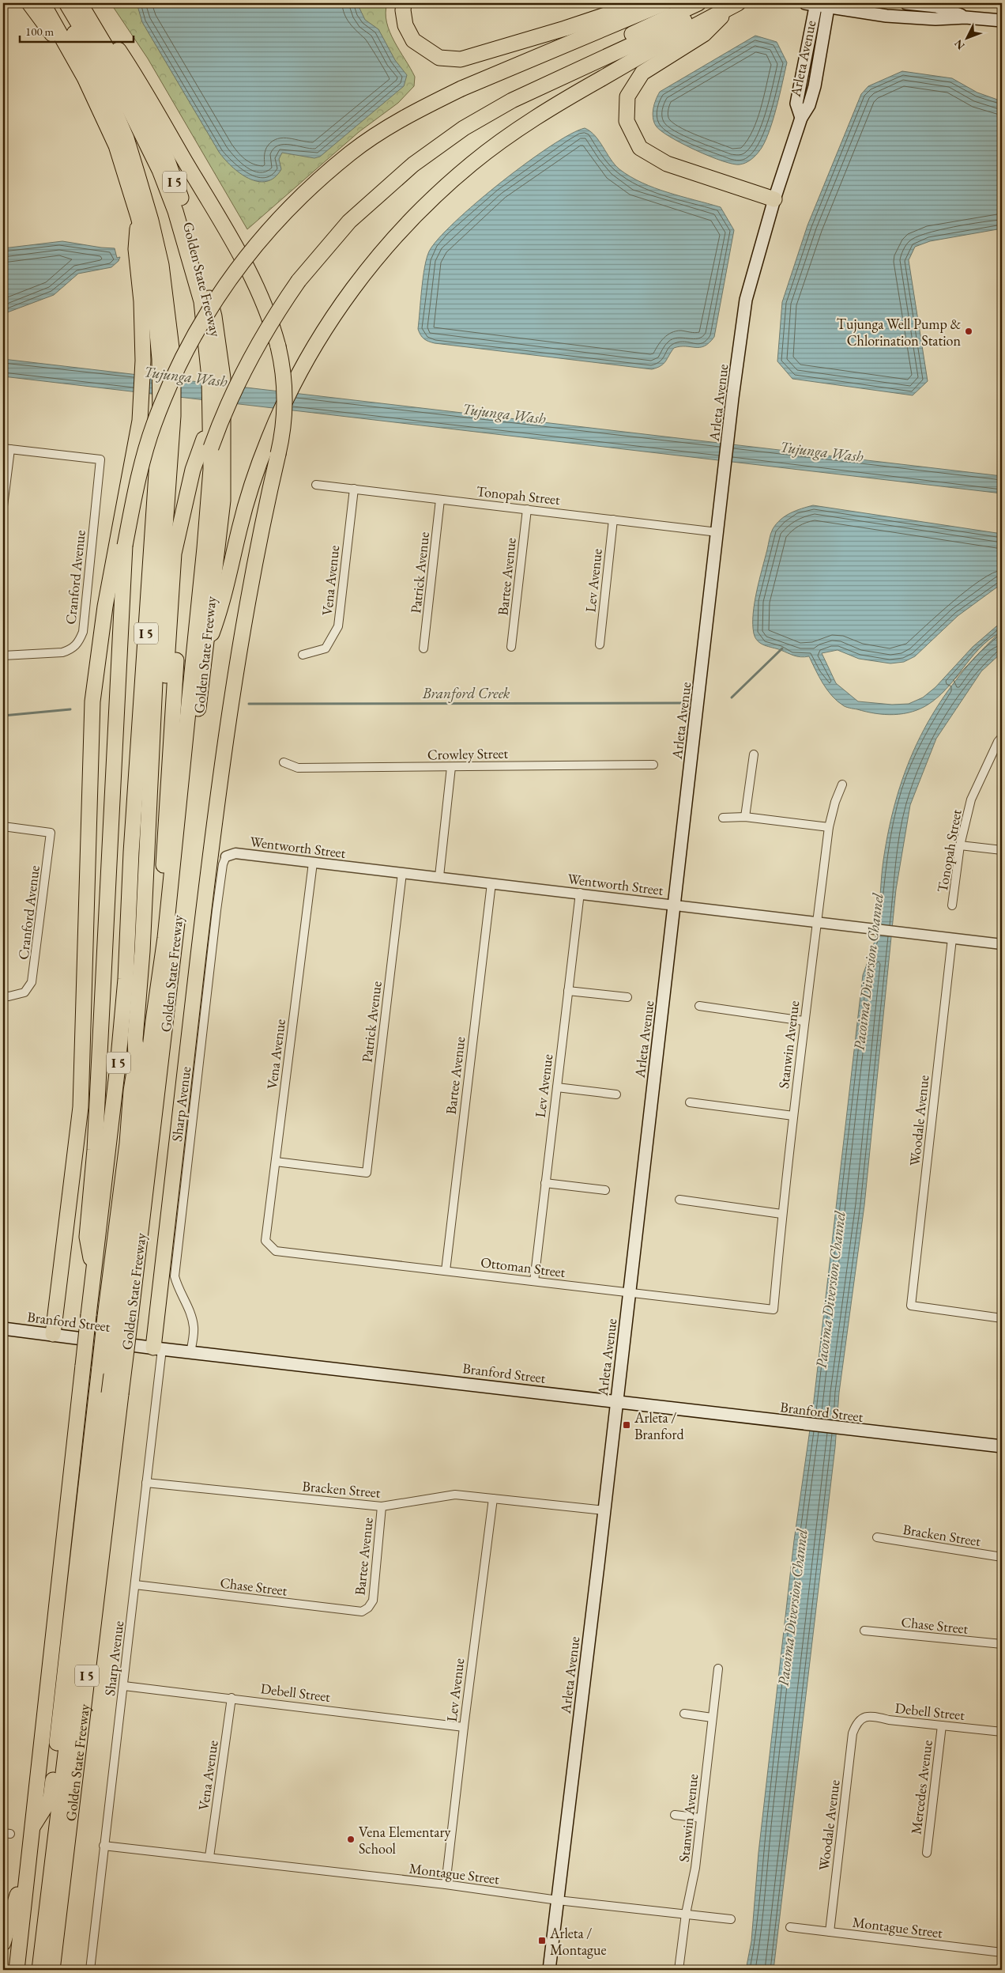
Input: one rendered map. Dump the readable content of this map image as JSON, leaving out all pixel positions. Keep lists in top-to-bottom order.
{
  "streets": {
    "highway": ["I 5", "Golden State Freeway"],
    "main road": ["Arleta Avenue", "Branford Street"],
    "street": [
      "Tonopah Street",
      "Patrick Avenue",
      "Bartee Avenue",
      "Cranford Avenue",
      "Vena Avenue",
      "Lev Avenue",
      "Crowley Street",
      "Wentworth Street",
      "Stanwin Avenue",
      "Sharp Avenue",
      "Woodale Avenue",
      "Ottoman Street",
      "Bracken Street",
      "Chase Street",
      "Debell Street",
      "Mercedes Avenue",
      "Montague Street"
    ]
  },
  "crossings": [
    ["Arleta Avenue", "Tonopah Street"],
    ["Arleta Avenue", "Wentworth Street"],
    ["Arleta Avenue", "Ottoman Street"],
    ["Arleta Avenue", "Branford Street"],
    ["Arleta Avenue", "Bracken Street"],
    ["Arleta Avenue", "Montague Street"],
    ["Tonopah Street", "Patrick Avenue"],
    ["Tonopah Street", "Bartee Avenue"],
    ["Tonopah Street", "Vena Avenue"],
    ["Tonopah Street", "Lev Avenue"],
    ["Patrick Avenue", "Vena Avenue"],
    ["Patrick Avenue", "Wentworth Street"],
    ["Bartee Avenue", "Wentworth Street"],
    ["Bartee Avenue", "Ottoman Street"],
    ["Bartee Avenue", "Bracken Street"],
    ["Bartee Avenue", "Chase Street"],
    ["Vena Avenue", "Wentworth Street"],
    ["Vena Avenue", "Ottoman Street"],
    ["Vena Avenue", "Debell Street"],
    ["Vena Avenue", "Montague Street"],
    ["Lev Avenue", "Wentworth Street"],
    ["Lev Avenue", "Ottoman Street"],
    ["Lev Avenue", "Bracken Street"],
    ["Lev Avenue", "Debell Street"],
    ["Lev Avenue", "Montague Street"],
    ["Wentworth Street", "Stanwin Avenue"],
    ["Wentworth Street", "Sharp Avenue"],
    ["Wentworth Street", "Woodale Avenue"],
    ["Stanwin Avenue", "Ottoman Street"],
    ["Stanwin Avenue", "Montague Street"],
    ["Sharp Avenue", "Branford Street"],
    ["Sharp Avenue", "Bracken Street"],
    ["Sharp Avenue", "Chase Street"],
    ["Sharp Avenue", "Debell Street"],
    ["Sharp Avenue", "Montague Street"],
    ["Woodale Avenue", "Debell Street"],
    ["Woodale Avenue", "Montague Street"],
    ["Debell Street", "Mercedes Avenue"]
  ],
  "water": ["Tujunga Wash", "Branford Creek", "Pacoima Diversion Channel"],
  "places": {
    "other": ["Tujunga Well Pump & Chlorination Station", "Vena Elementary School"],
    "transit": ["Arleta / Branford", "Arleta / Montague"]
  },
  "scale_bar": "100 m",
  "north": "bottom left"
}
